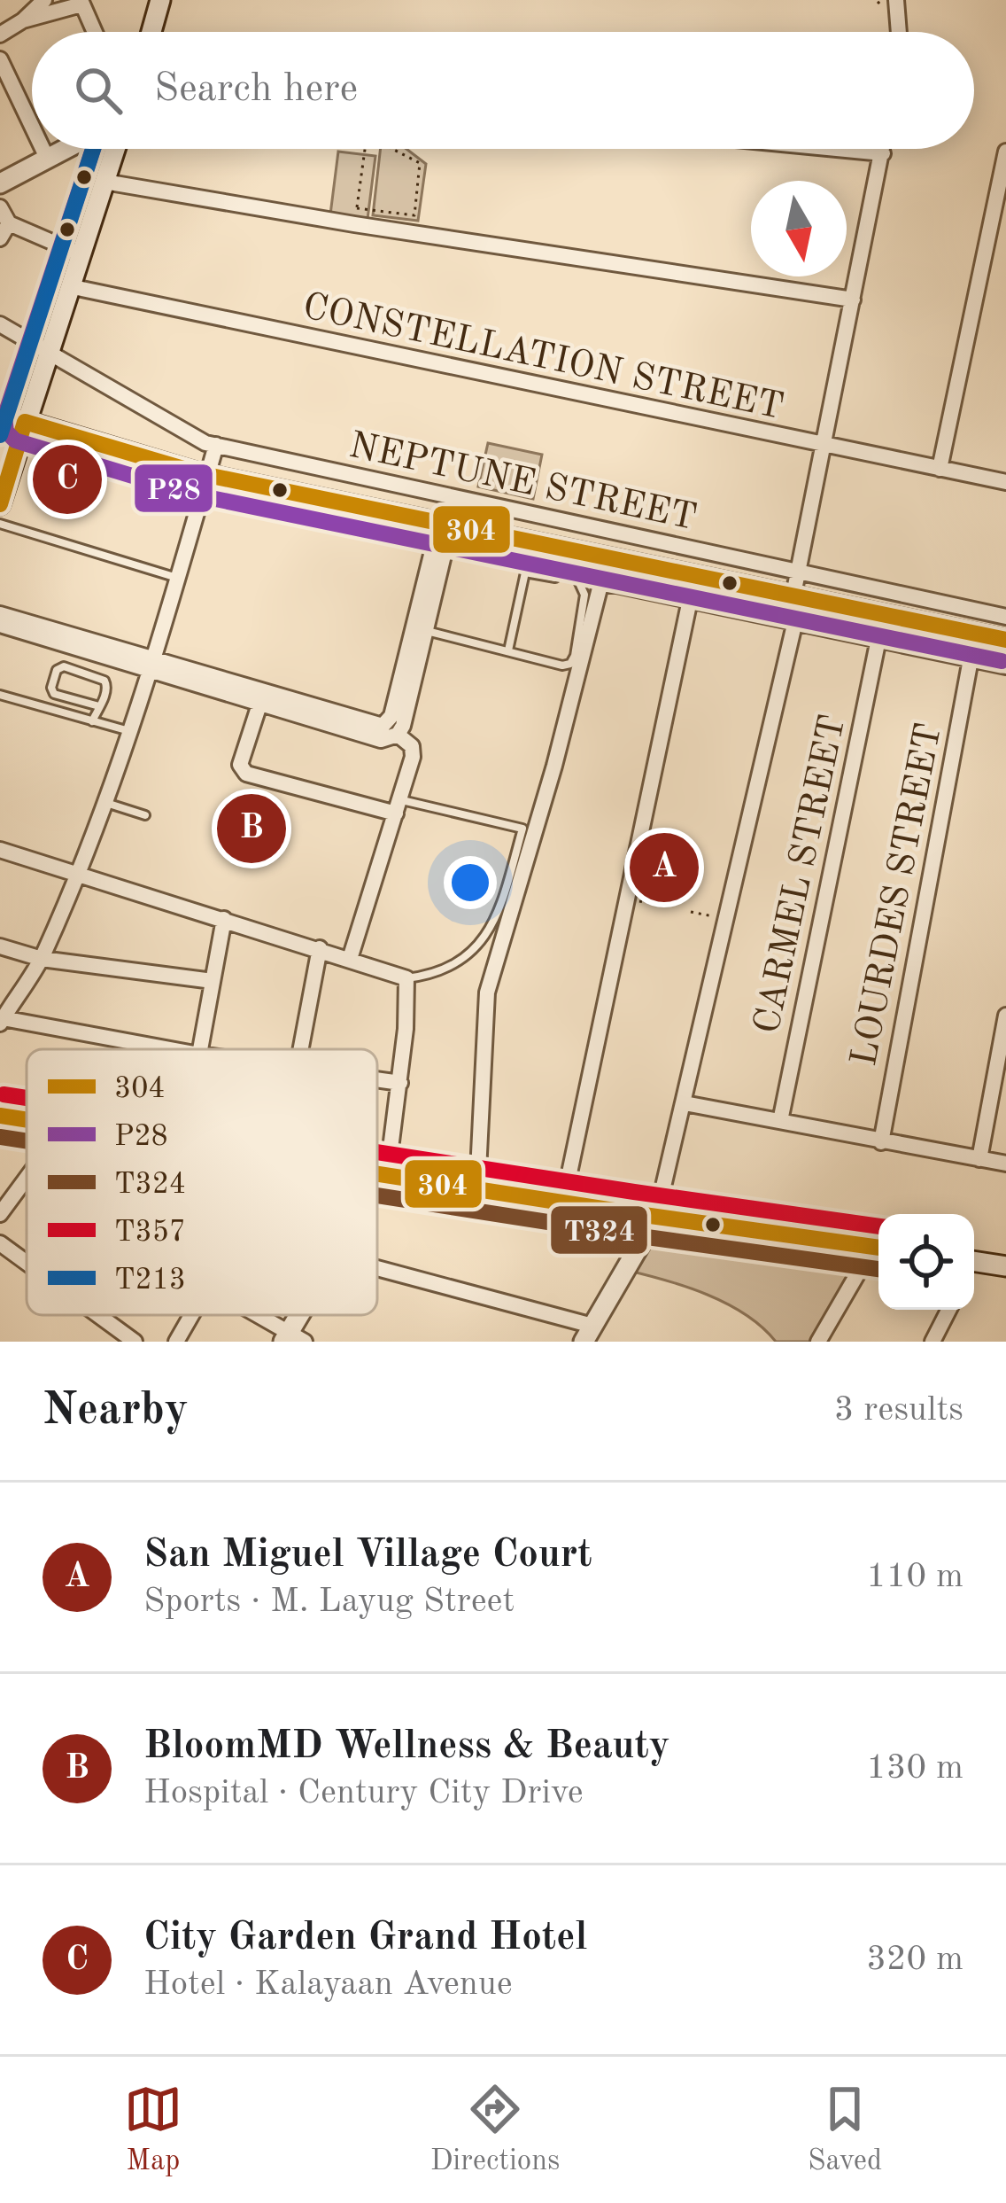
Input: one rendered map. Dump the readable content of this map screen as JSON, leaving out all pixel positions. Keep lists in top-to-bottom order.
{
  "streets": {
    "street": [
      "CONSTELLATION STREET",
      "NEPTUNE STREET",
      "CARMEL STREET",
      "LOURDES STREET"
    ]
  },
  "lines": [
    "transit line P28",
    "transit line T213",
    "transit line 304",
    "transit line T357",
    "transit line T324"
  ],
  "legend": [
    "304",
    "P28",
    "T324",
    "T357",
    "T213"
  ],
  "north": "bottom",
  "page": {
    "search": "Search here",
    "pins": ["C", "B", "A"],
    "heading": ["Nearby", "3 results"],
    "list": [
      {
        "mark": "A",
        "name": "San Miguel Village Court",
        "note": "Sports · M. Layug Street",
        "value": "110 m"
      },
      {
        "mark": "B",
        "name": "BloomMD Wellness & Beauty",
        "note": "Hospital · Century City Drive",
        "value": "130 m"
      },
      {
        "mark": "C",
        "name": "City Garden Grand Hotel",
        "note": "Hotel · Kalayaan Avenue",
        "value": "320 m"
      }
    ],
    "nav": ["Map", "Directions", "Saved"]
  }
}
